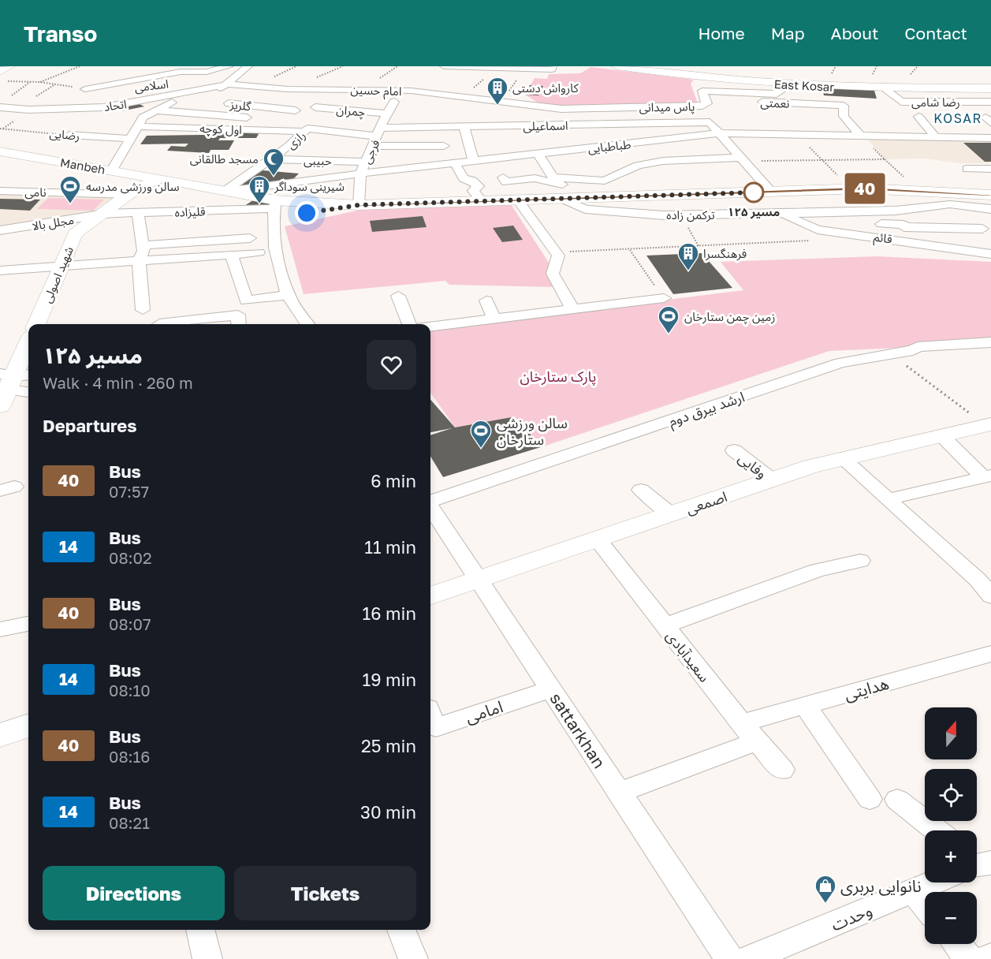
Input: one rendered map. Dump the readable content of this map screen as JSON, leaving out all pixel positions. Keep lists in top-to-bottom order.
{
  "streets": {
    "main road": [
      "East Kosar",
      "Manbeh",
      "شهید اصولی",
      "اصمعی"
    ],
    "street": [
      "اسلامی",
      "امام حسین",
      "رضا شامی",
      "نعمتی",
      "اتحاد",
      "گلریز",
      "پاس میدانی",
      "چمران",
      "اسماعیلی",
      "اول کوچه",
      "رضایی",
      "رازی",
      "طباطبایی",
      "فرجی",
      "حبیبی",
      "نامی",
      "قلیزاده",
      "ترکمن زاده",
      "مجلل بالا",
      "قائم",
      "ارشد بیرق دوم",
      "وفایی",
      "سعیدآبادی",
      "هدایتی",
      "امامی",
      "sattarkhan",
      "وحدت"
    ]
  },
  "crossings": [
    ["East Kosar", "رضا شامی"],
    ["امام حسین", "اتحاد"],
    ["امام حسین", "پاس میدانی"],
    ["رضا شامی", "طباطبایی"],
    ["نعمتی", "پاس میدانی"],
    ["نعمتی", "طباطبایی"],
    ["چمران", "فرجی"],
    ["اسماعیلی", "رازی"],
    ["اسماعیلی", "طباطبایی"],
    ["اسماعیلی", "فرجی"],
    ["اول کوچه", "رازی"],
    ["رازی", "طباطبایی"],
    ["رازی", "فرجی"],
    ["رازی", "حبیبی"],
    ["رازی", "Manbeh"],
    ["طباطبایی", "فرجی"],
    ["طباطبایی", "Manbeh"],
    ["فرجی", "حبیبی"],
    ["فرجی", "Manbeh"],
    ["Manbeh", "قلیزاده"],
    ["Manbeh", "شهید اصولی"],
    ["نامی", "شهید اصولی"],
    ["قلیزاده", "مجلل بالا"],
    ["قلیزاده", "شهید اصولی"],
    ["ترکمن زاده", "قائم"],
    ["مجلل بالا", "شهید اصولی"],
    ["وفایی", "اصمعی"],
    ["اصمعی", "سعیدآبادی"],
    ["اصمعی", "sattarkhan"],
    ["سعیدآبادی", "هدایتی"],
    ["هدایتی", "sattarkhan"],
    ["امامی", "sattarkhan"]
  ],
  "districts": ["KOSAR"],
  "parks": ["پارک ستارخان"],
  "places": {
    "building": ["کارواش دستی", "شیرینی سوداگر", "فرهنگسرا"],
    "mosque": ["مسجد طالقانی"],
    "other": ["مسیر ۱۲۵"],
    "sports": ["سالن ورزشی مدرسه", "زمین چمن ستارخان", "سالن ورزشی ستارخان"],
    "shop": ["نانوایی بربری"]
  },
  "lines": ["bus line 40"],
  "north": "top",
  "page": {
    "header": "Transo",
    "nav": [
      "Home",
      "Map",
      "About",
      "Contact"
    ],
    "on_map": "40",
    "heading": [
      ["مسیر ۱۲۵", "Walk · 4 min · 260 m"],
      "Departures"
    ],
    "list": [
      {
        "mark": "40",
        "name": "Bus",
        "note": "07:57",
        "value": "6 min"
      },
      {
        "mark": "14",
        "name": "Bus",
        "note": "08:02",
        "value": "11 min"
      },
      {
        "mark": "40",
        "name": "Bus",
        "note": "08:07",
        "value": "16 min"
      },
      {
        "mark": "14",
        "name": "Bus",
        "note": "08:10",
        "value": "19 min"
      },
      {
        "mark": "40",
        "name": "Bus",
        "note": "08:16",
        "value": "25 min"
      },
      {
        "mark": "14",
        "name": "Bus",
        "note": "08:21",
        "value": "30 min"
      }
    ],
    "map_buttons": ["+", "−"],
    "buttons": ["Directions", "Tickets"]
  }
}
